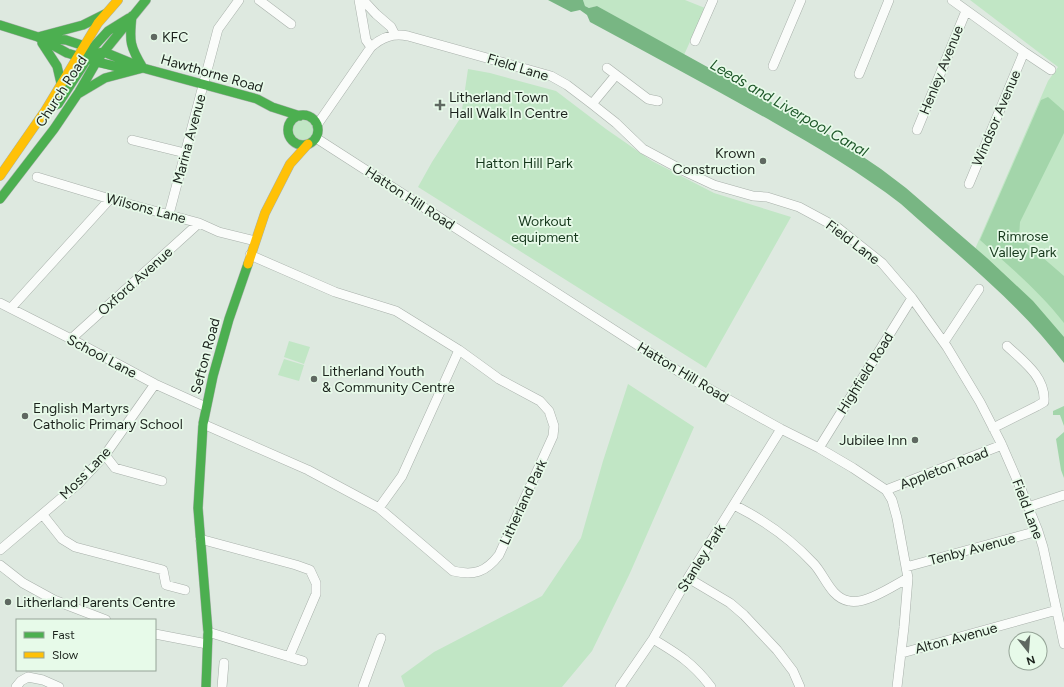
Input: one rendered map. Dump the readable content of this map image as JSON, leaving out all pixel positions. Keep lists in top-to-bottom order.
{
  "streets": {
    "main road": ["Hawthorne Road", "Church Road", "Sefton Road"],
    "street": [
      "Field Lane",
      "Henley Avenue",
      "Windsor Avenue",
      "Marina Avenue",
      "Hatton Hill Road",
      "Wilsons Lane",
      "Oxford Avenue",
      "School Lane",
      "Highfield Road",
      "Appleton Road",
      "Moss Lane",
      "Litherland Park",
      "Tenby Avenue",
      "Stanley Park",
      "Alton Avenue"
    ]
  },
  "crossings": [
    ["Field Lane", "Highfield Road"],
    ["Field Lane", "Appleton Road"],
    ["Field Lane", "Tenby Avenue"],
    ["Field Lane", "Alton Avenue"],
    ["Hawthorne Road", "Church Road"],
    ["Hawthorne Road", "Marina Avenue"],
    ["Hawthorne Road", "Hatton Hill Road"],
    ["Marina Avenue", "Wilsons Lane"],
    ["Hatton Hill Road", "Highfield Road"],
    ["Hatton Hill Road", "Appleton Road"],
    ["Hatton Hill Road", "Stanley Park"],
    ["Wilsons Lane", "Oxford Avenue"],
    ["Wilsons Lane", "Sefton Road"],
    ["Oxford Avenue", "School Lane"],
    ["School Lane", "Sefton Road"],
    ["School Lane", "Moss Lane"],
    ["Sefton Road", "Litherland Park"]
  ],
  "water": ["Leeds and Liverpool Canal"],
  "parks": ["Hatton Hill Park", "Workout equipment", "Rimrose Valley Park"],
  "places": {
    "other": [
      "KFC",
      "Krown Construction",
      "Litherland Youth & Community Centre",
      "English Martyrs Catholic Primary School",
      "Jubilee Inn",
      "Litherland Parents Centre"
    ],
    "health": ["Litherland Town Hall Walk In Centre"]
  },
  "legend": ["Fast", "Slow"],
  "north": "bottom"
}
